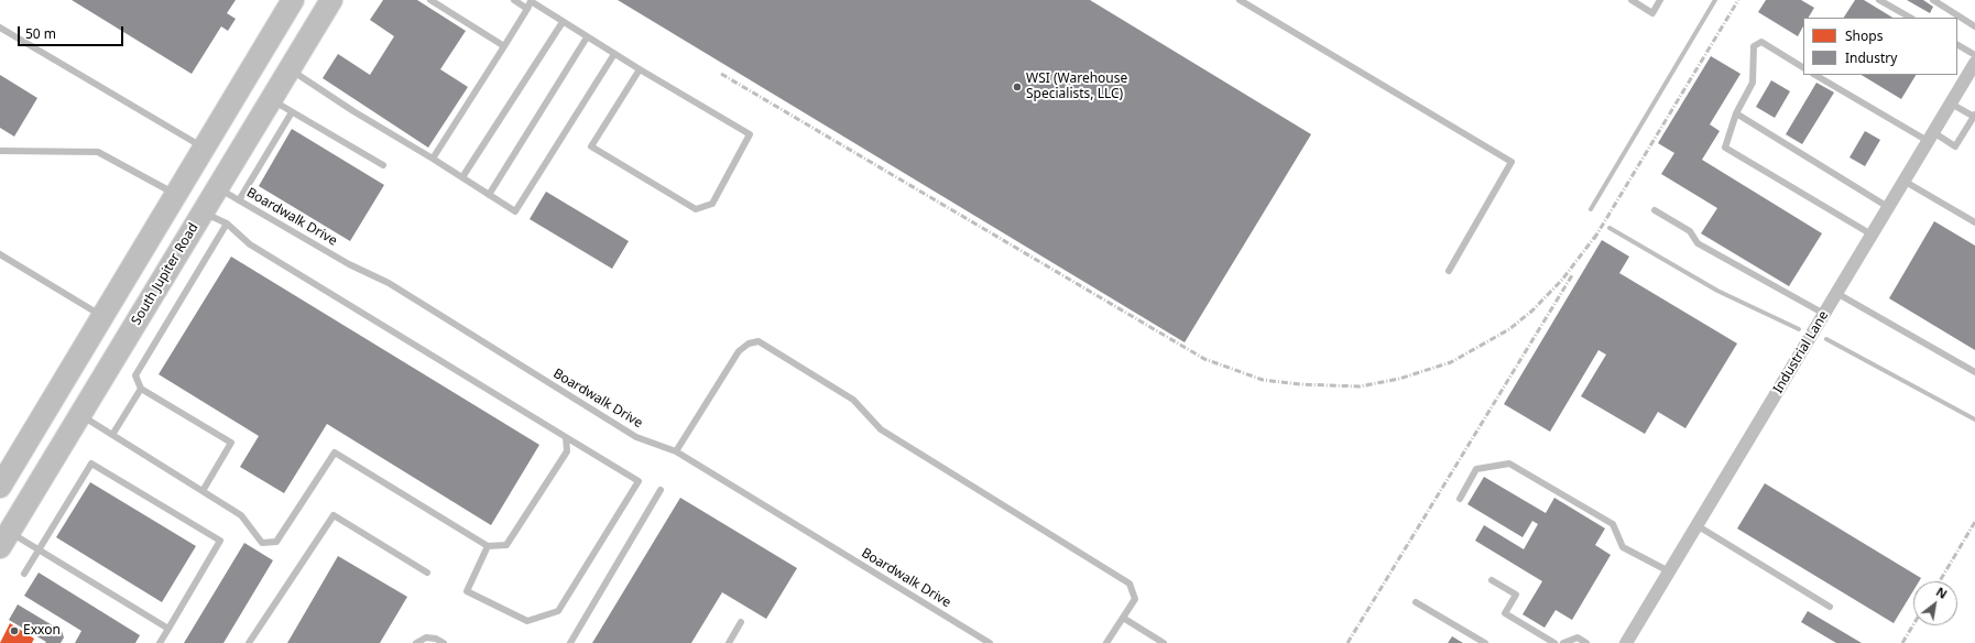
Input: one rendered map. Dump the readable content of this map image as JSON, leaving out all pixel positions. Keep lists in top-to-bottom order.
{
  "streets": {
    "main road": ["South Jupiter Road"],
    "street": ["Industrial Lane"],
    "lane": ["Boardwalk Drive"]
  },
  "crossings": [
    ["Boardwalk Drive", "South Jupiter Road"]
  ],
  "places": ["WSI (Warehouse Specialists, LLC)", "Exxon"],
  "legend": ["Shops", "Industry"],
  "scale_bar": "50 m",
  "north": "top right"
}
